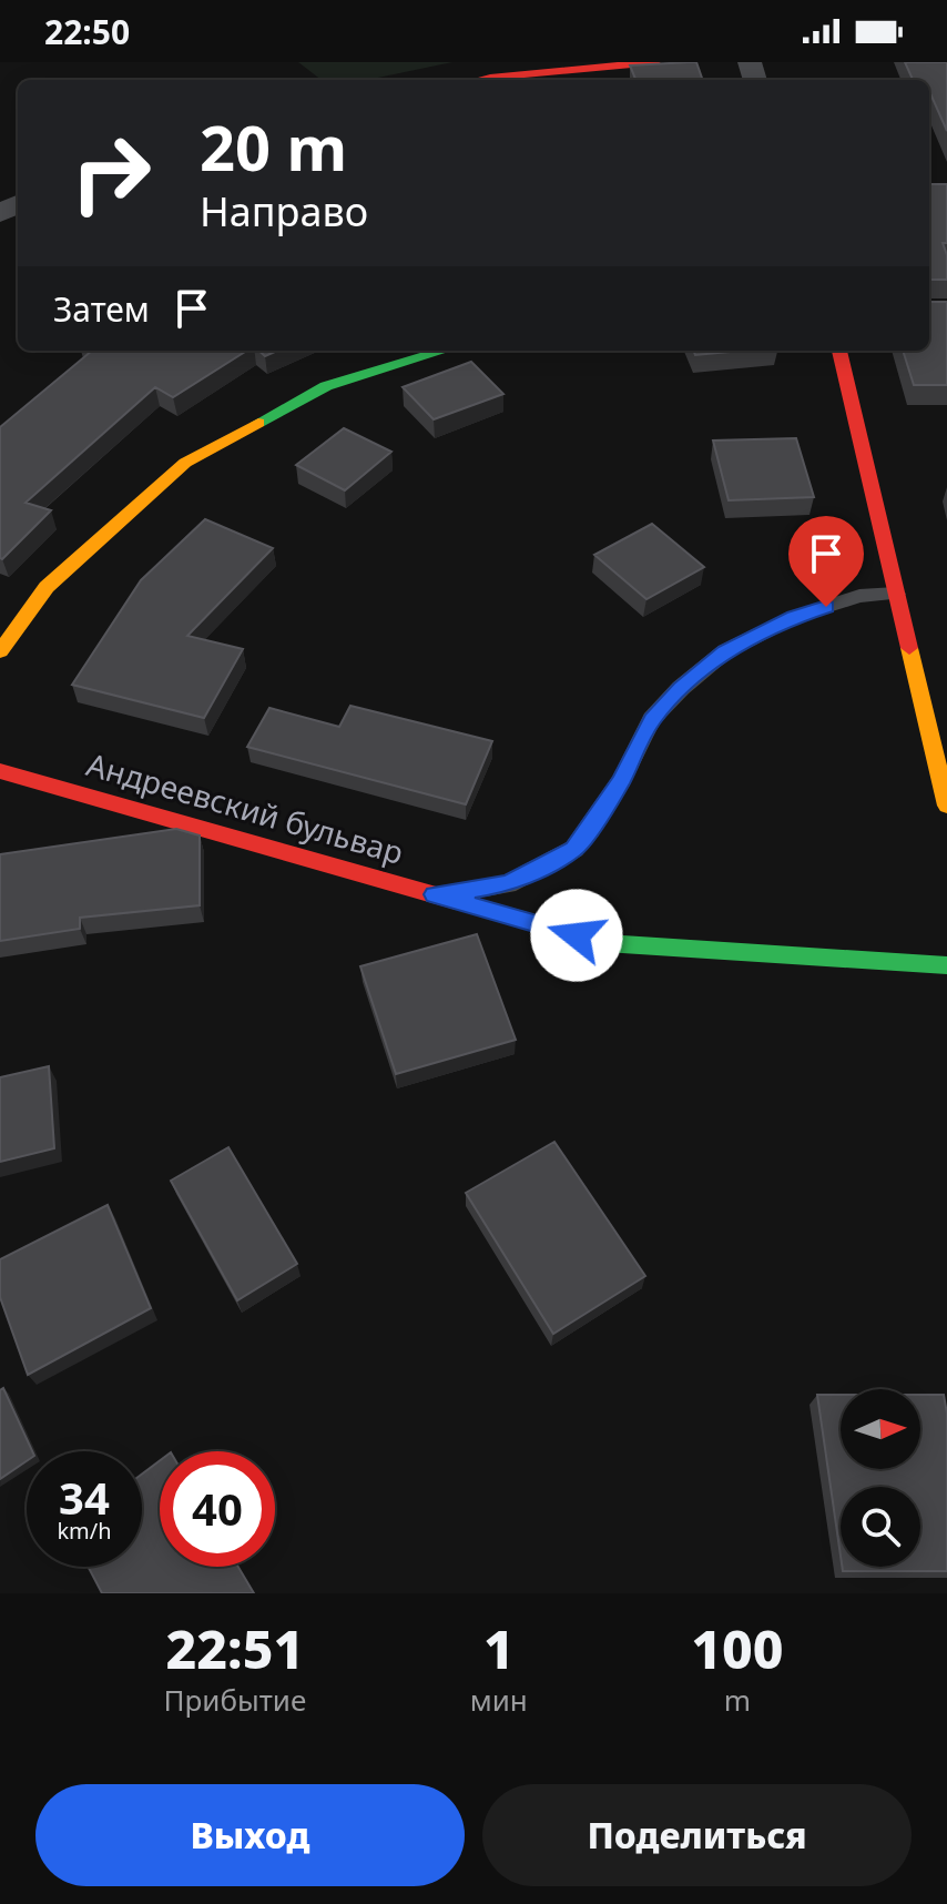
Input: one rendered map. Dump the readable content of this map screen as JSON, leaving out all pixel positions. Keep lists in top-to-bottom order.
{
  "streets": {
    "street": ["Андреевский бульвар"]
  },
  "north": "right",
  "page": {
    "status": "22:50",
    "turn": ["20 m", "Направо"],
    "then": "Затем",
    "speed": "34 km/h",
    "limit": "40",
    "eta": [
      "22:51",
      "Прибытие",
      "1",
      "мин",
      "100",
      "m"
    ],
    "buttons": ["Выход", "Поделиться"]
  }
}
